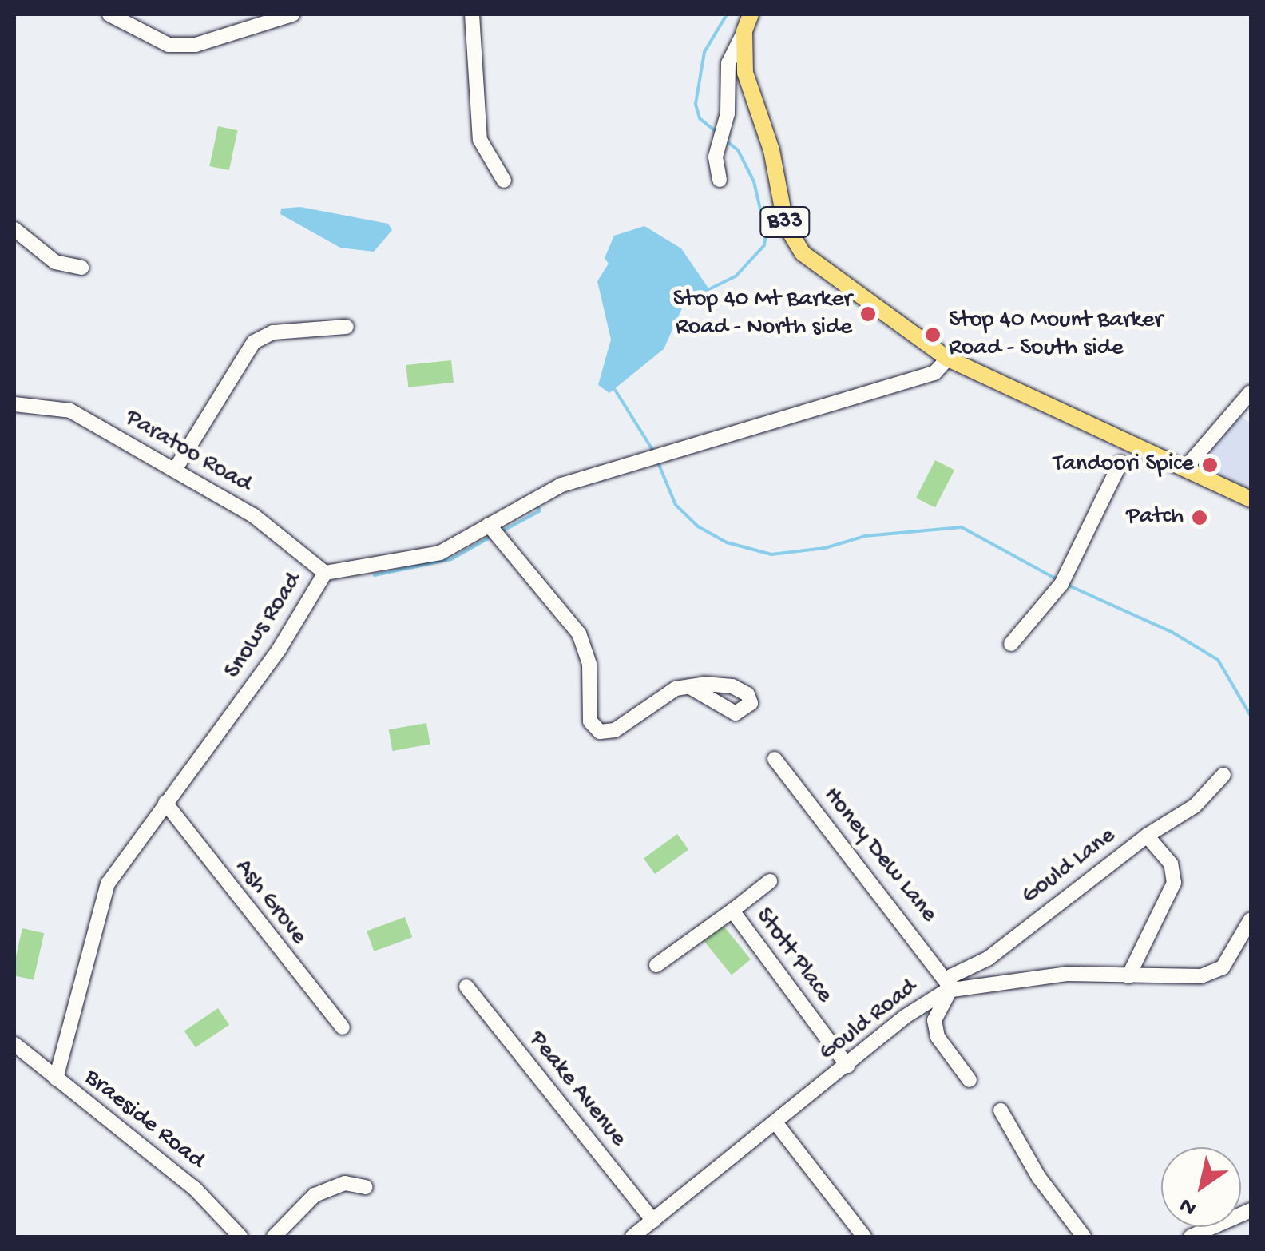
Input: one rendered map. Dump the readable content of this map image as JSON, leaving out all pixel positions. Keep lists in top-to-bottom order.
{
  "streets": {
    "main road": ["B33"],
    "street": [
      "Paratoo Road",
      "Snows Road",
      "Honey Dew Lane",
      "Gould Lane",
      "Ash Grove",
      "Stott Place",
      "Gould Road",
      "Peake Avenue",
      "Braeside Road"
    ]
  },
  "crossings": [
    ["B33", "Snows Road"],
    ["Paratoo Road", "Snows Road"],
    ["Snows Road", "Ash Grove"],
    ["Snows Road", "Braeside Road"],
    ["Honey Dew Lane", "Gould Lane"],
    ["Honey Dew Lane", "Gould Road"],
    ["Gould Lane", "Gould Road"],
    ["Stott Place", "Gould Road"],
    ["Gould Road", "Peake Avenue"]
  ],
  "places": [
    "Stop 40 Mt Barker Road - North side",
    "Stop 40 Mount Barker Road - South side",
    "Tandoori Spice",
    "Patch"
  ],
  "north": "bottom left"
}
